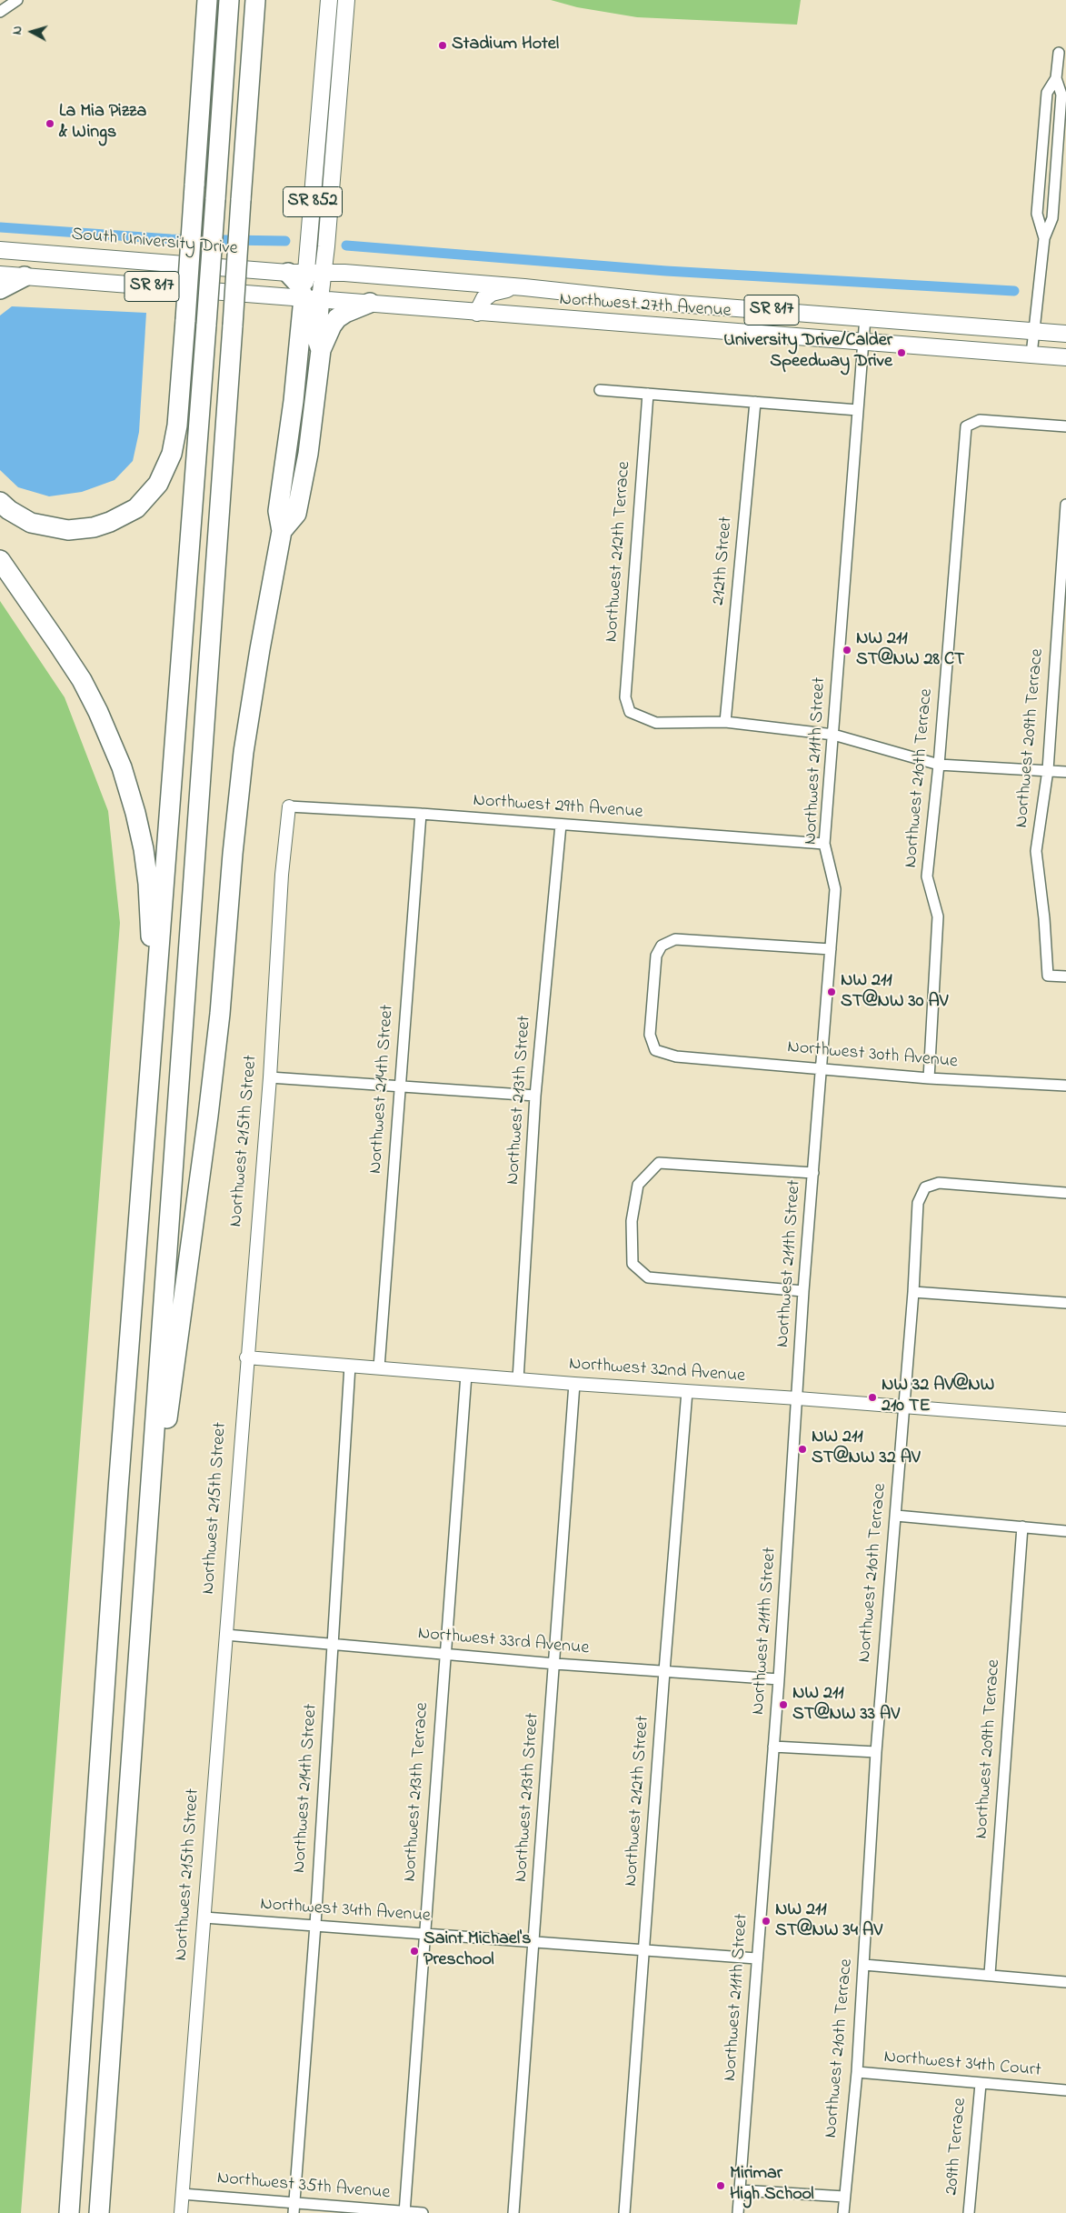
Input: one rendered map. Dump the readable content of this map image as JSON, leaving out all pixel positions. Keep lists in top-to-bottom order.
{
  "streets": {
    "main road": [
      "SR 852",
      "South University Drive",
      "SR 817",
      "Northwest 27th Avenue"
    ],
    "street": [
      "Northwest 212th Terrace",
      "212th Street",
      "Northwest 209th Terrace",
      "Northwest 211th Street",
      "Northwest 210th Terrace",
      "Northwest 29th Avenue",
      "Northwest 30th Avenue",
      "Northwest 214th Street",
      "Northwest 213th Street",
      "Northwest 215th Street",
      "Northwest 32nd Avenue",
      "Northwest 33rd Avenue",
      "Northwest 213th Terrace",
      "Northwest 212th Street",
      "Northwest 34th Avenue",
      "Northwest 34th Court",
      "209th Terrace",
      "Northwest 35th Avenue"
    ]
  },
  "crossings": [
    ["SR 852", "South University Drive"],
    ["SR 852", "SR 817"],
    ["SR 852", "Northwest 27th Avenue"],
    ["South University Drive", "Northwest 27th Avenue"],
    ["SR 817", "Northwest 27th Avenue"],
    ["Northwest 27th Avenue", "Northwest 211th Street"],
    ["Northwest 212th Terrace", "212th Street"],
    ["Northwest 211th Street", "Northwest 29th Avenue"],
    ["Northwest 211th Street", "Northwest 30th Avenue"],
    ["Northwest 211th Street", "Northwest 32nd Avenue"],
    ["Northwest 211th Street", "Northwest 33rd Avenue"],
    ["Northwest 211th Street", "Northwest 34th Avenue"],
    ["Northwest 210th Terrace", "Northwest 30th Avenue"],
    ["Northwest 210th Terrace", "Northwest 32nd Avenue"],
    ["Northwest 210th Terrace", "Northwest 34th Court"],
    ["Northwest 29th Avenue", "Northwest 214th Street"],
    ["Northwest 29th Avenue", "Northwest 213th Street"],
    ["Northwest 29th Avenue", "Northwest 215th Street"],
    ["Northwest 214th Street", "Northwest 32nd Avenue"],
    ["Northwest 214th Street", "Northwest 33rd Avenue"],
    ["Northwest 214th Street", "Northwest 34th Avenue"],
    ["Northwest 214th Street", "Northwest 35th Avenue"],
    ["Northwest 213th Street", "Northwest 32nd Avenue"],
    ["Northwest 213th Street", "Northwest 33rd Avenue"],
    ["Northwest 213th Street", "Northwest 34th Avenue"],
    ["Northwest 215th Street", "Northwest 32nd Avenue"],
    ["Northwest 215th Street", "Northwest 33rd Avenue"],
    ["Northwest 215th Street", "Northwest 34th Avenue"],
    ["Northwest 215th Street", "Northwest 35th Avenue"],
    ["Northwest 32nd Avenue", "Northwest 213th Terrace"],
    ["Northwest 32nd Avenue", "Northwest 212th Street"],
    ["Northwest 33rd Avenue", "Northwest 213th Terrace"],
    ["Northwest 33rd Avenue", "Northwest 212th Street"],
    ["Northwest 213th Terrace", "Northwest 34th Avenue"],
    ["Northwest 213th Terrace", "Northwest 35th Avenue"],
    ["Northwest 212th Street", "Northwest 34th Avenue"],
    ["Northwest 34th Court", "209th Terrace"]
  ],
  "places": [
    "Stadium Hotel",
    "La Mia Pizza & Wings",
    "University Drive/Calder Speedway Drive",
    "NW 211 ST@NW 28 CT",
    "NW 211 ST@NW 30 AV",
    "NW 32 AV@NW 210 TE",
    "NW 211 ST@NW 32 AV",
    "NW 211 ST@NW 33 AV",
    "NW 211 ST@NW 34 AV",
    "Saint Michael's Preschool",
    "Mirimar High School"
  ],
  "north": "left"
}
